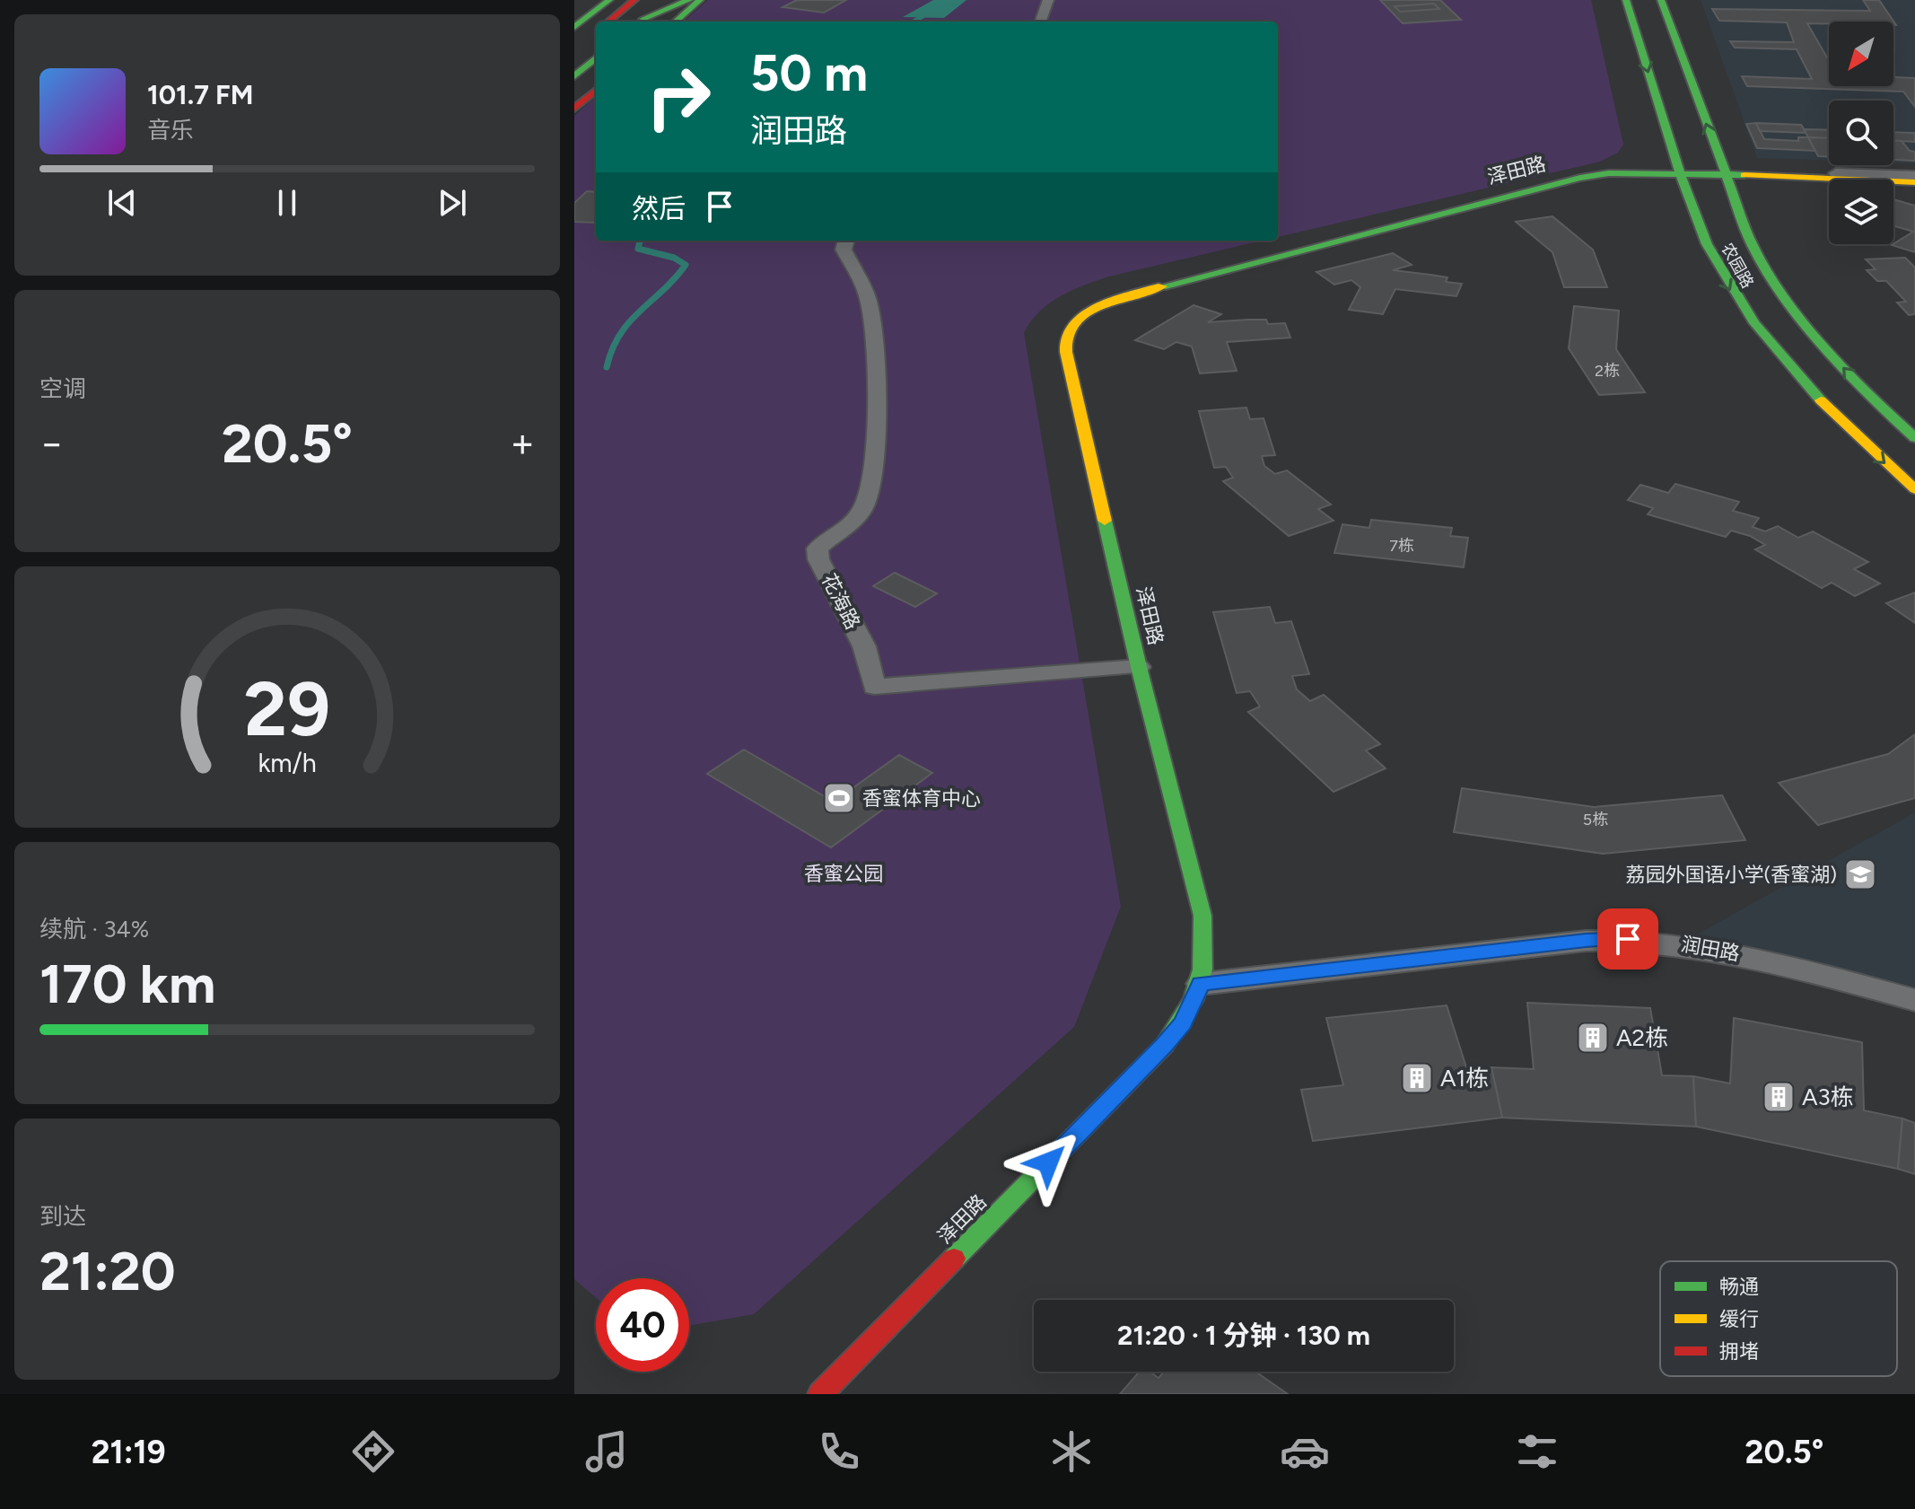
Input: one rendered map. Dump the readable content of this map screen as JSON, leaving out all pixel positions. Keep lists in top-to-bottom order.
{
  "streets": {
    "main road": ["泽田路", "农园路"],
    "street": ["花海路", "润田路"]
  },
  "crossings": [
    ["泽田路", "农园路"],
    ["泽田路", "花海路"],
    ["泽田路", "润田路"]
  ],
  "parks": ["香蜜公园"],
  "places": {
    "sports": ["香蜜体育中心"],
    "school or university": ["荔园外国语小学(香蜜湖)"],
    "building": ["A2栋", "A1栋", "A3栋"]
  },
  "house_numbers": ["2栋", "7栋", "5栋"],
  "legend": ["畅通", "缓行", "拥堵"],
  "north": "bottom left",
  "page": {
    "turn": ["50 m", "润田路"],
    "song": ["101.7 FM", "音乐"],
    "then": "然后",
    "tile": [
      "空调",
      ["续航 · 34%", "170 km"],
      ["到达", "21:20"]
    ],
    "heat": ["−", "20.5°", "+"],
    "limit": "40",
    "trip": "21:20 · 1 分钟 · 130 m",
    "tabs": ["21:19", "20.5°"],
    "gauge": ["29", "km/h"]
  }
}
